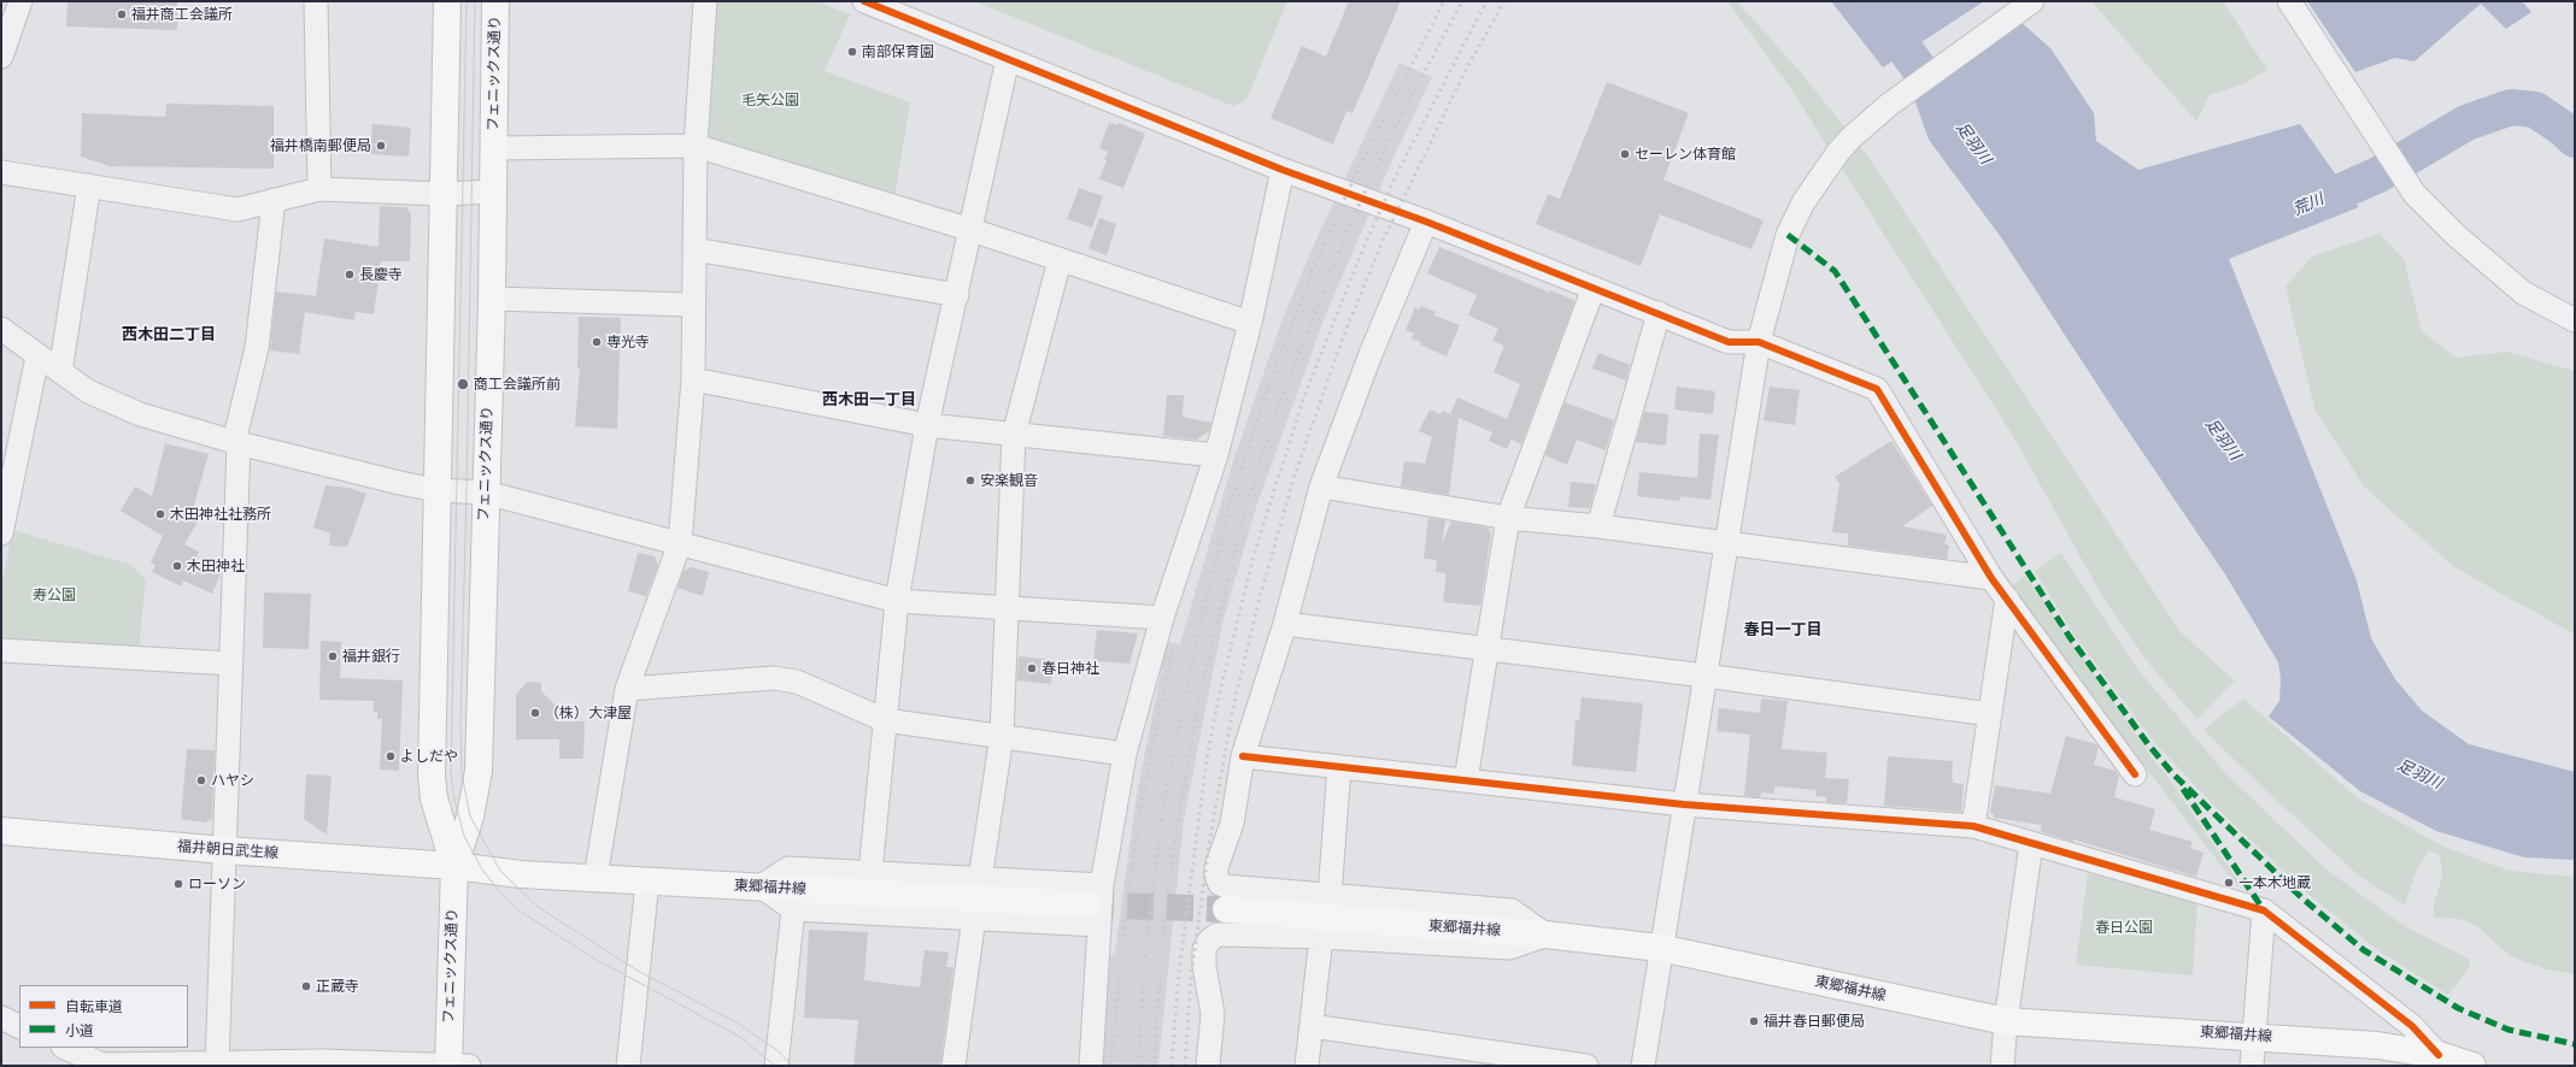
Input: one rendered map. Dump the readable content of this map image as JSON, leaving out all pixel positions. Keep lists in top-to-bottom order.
{
  "streets": {
    "main road": ["フェニックス通り", "福井朝日武生線", "東郷福井線"]
  },
  "crossings": [
    ["フェニックス通り", "福井朝日武生線"],
    ["フェニックス通り", "東郷福井線"],
    ["福井朝日武生線", "東郷福井線"]
  ],
  "districts": ["西木田二丁目", "西木田一丁目", "春日一丁目"],
  "water": ["足羽川", "荒川"],
  "parks": ["毛矢公園", "寿公園", "春日公園"],
  "places": [
    "福井商工会議所",
    "南部保育園",
    "福井橋南郵便局",
    "セーレン体育館",
    "長慶寺",
    "専光寺",
    "商工会議所前",
    "安楽観音",
    "木田神社社務所",
    "木田神社",
    "福井銀行",
    "春日神社",
    "（株）大津屋",
    "よしだや",
    "ハヤシ",
    "一本木地蔵",
    "ローソン",
    "正蔵寺",
    "福井春日郵便局"
  ],
  "legend": ["自転車道", "小道"]
}
